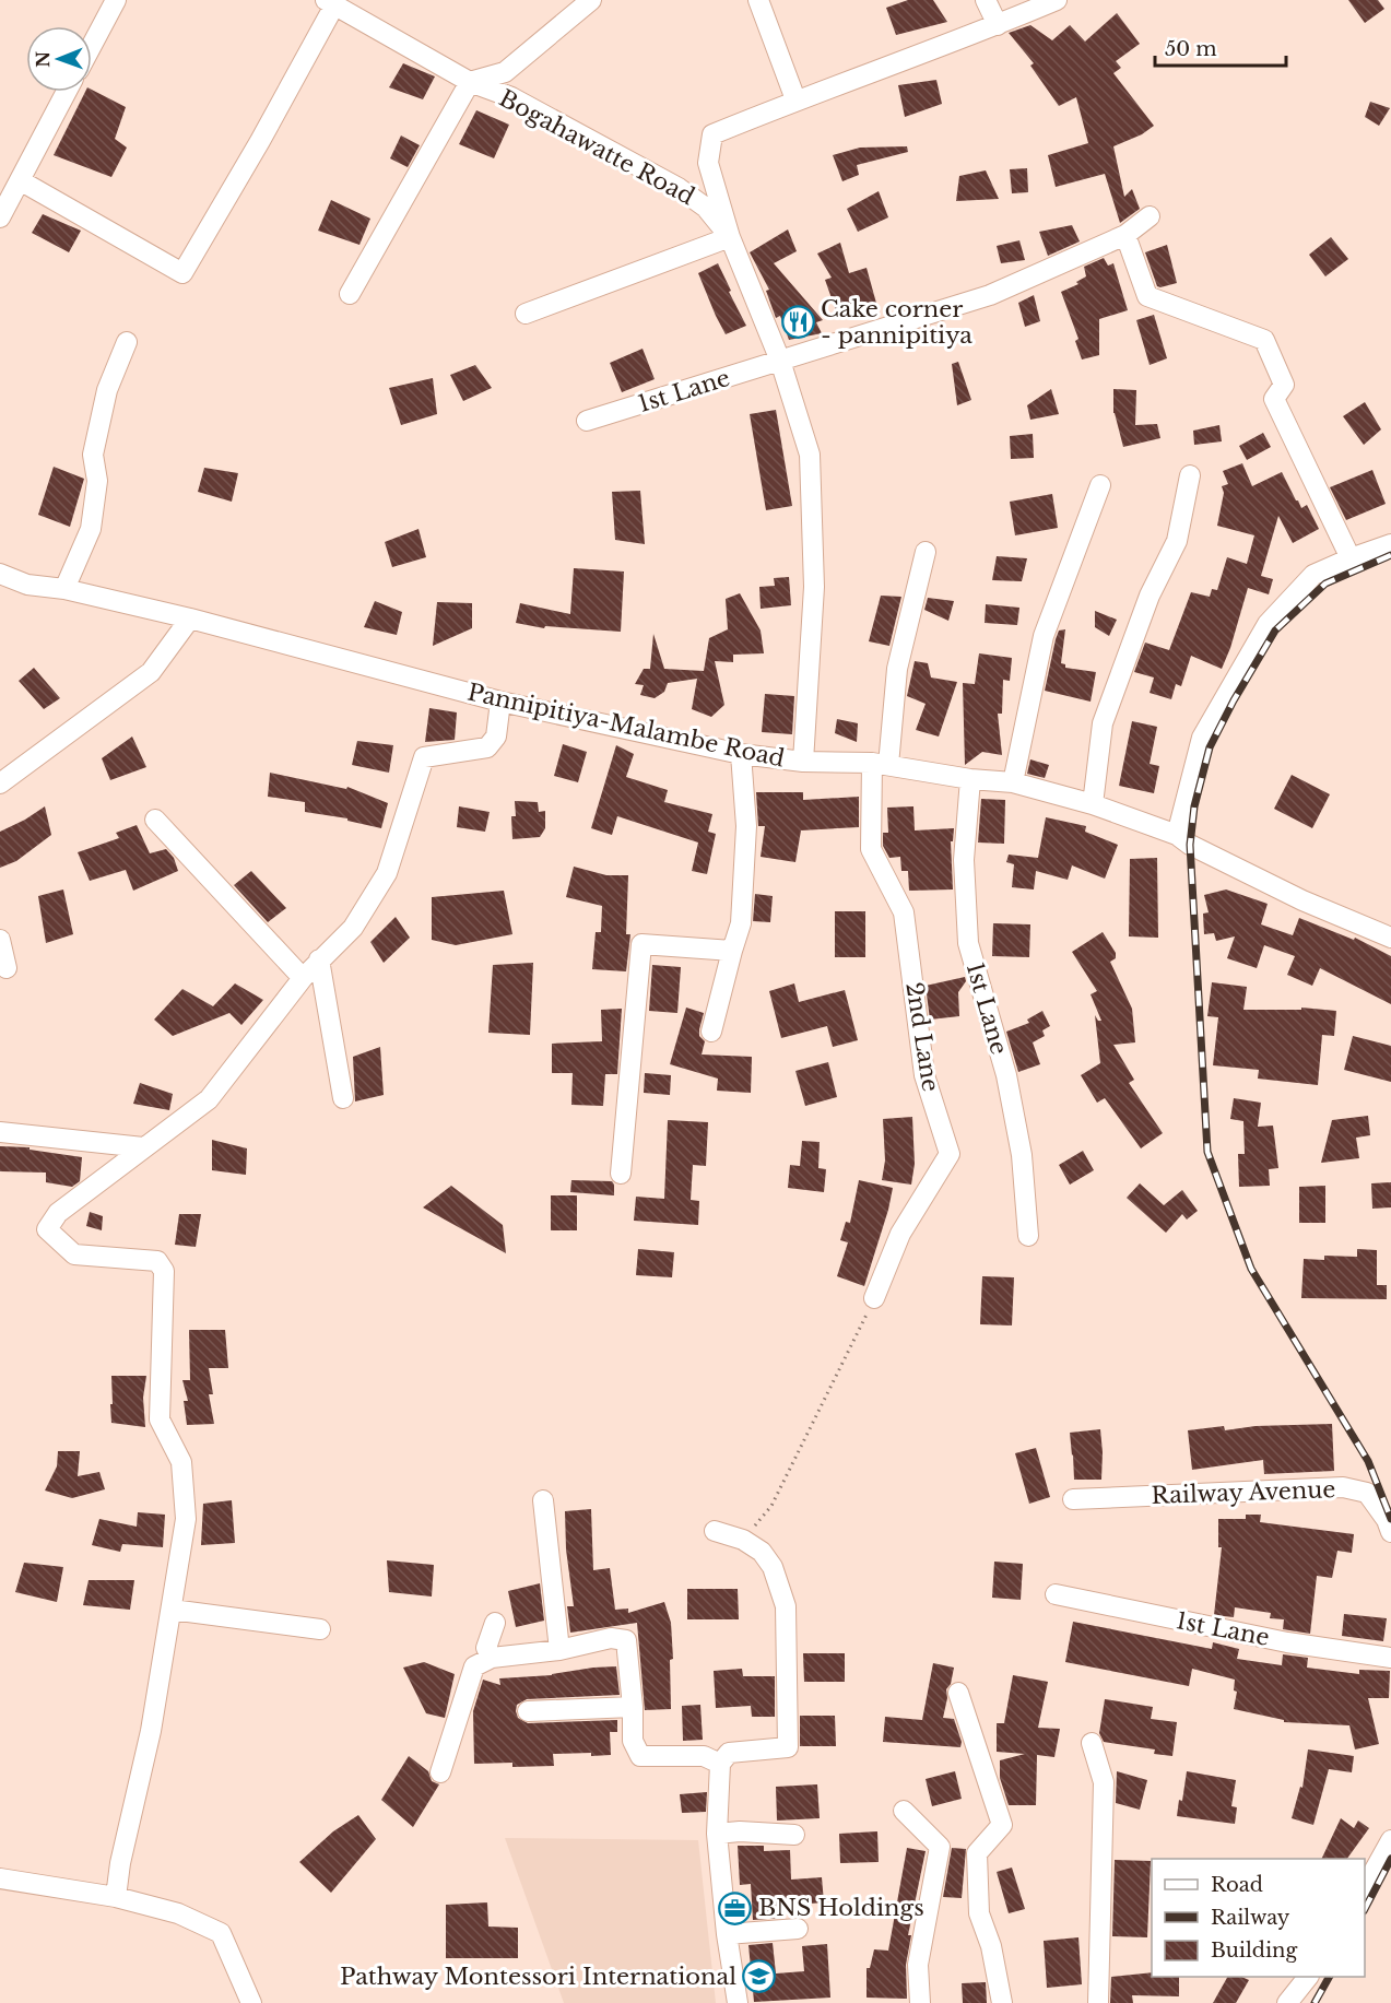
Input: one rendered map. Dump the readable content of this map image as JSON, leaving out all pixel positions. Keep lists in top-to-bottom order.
{
  "streets": {
    "street": [
      "Bogahawatte Road",
      "1st Lane",
      "Pannipitiya-Malambe Road",
      "2nd Lane",
      "Railway Avenue"
    ]
  },
  "crossings": [
    ["Bogahawatte Road", "1st Lane"],
    ["Bogahawatte Road", "Pannipitiya-Malambe Road"],
    ["1st Lane", "Pannipitiya-Malambe Road"],
    ["Pannipitiya-Malambe Road", "2nd Lane"]
  ],
  "places": {
    "restaurant": ["Cake corner - pannipitiya"],
    "office": ["BNS Holdings"],
    "school or university": ["Pathway Montessori International"]
  },
  "legend": ["Road", "Railway", "Building"],
  "scale_bar": "50 m",
  "north": "left"
}
